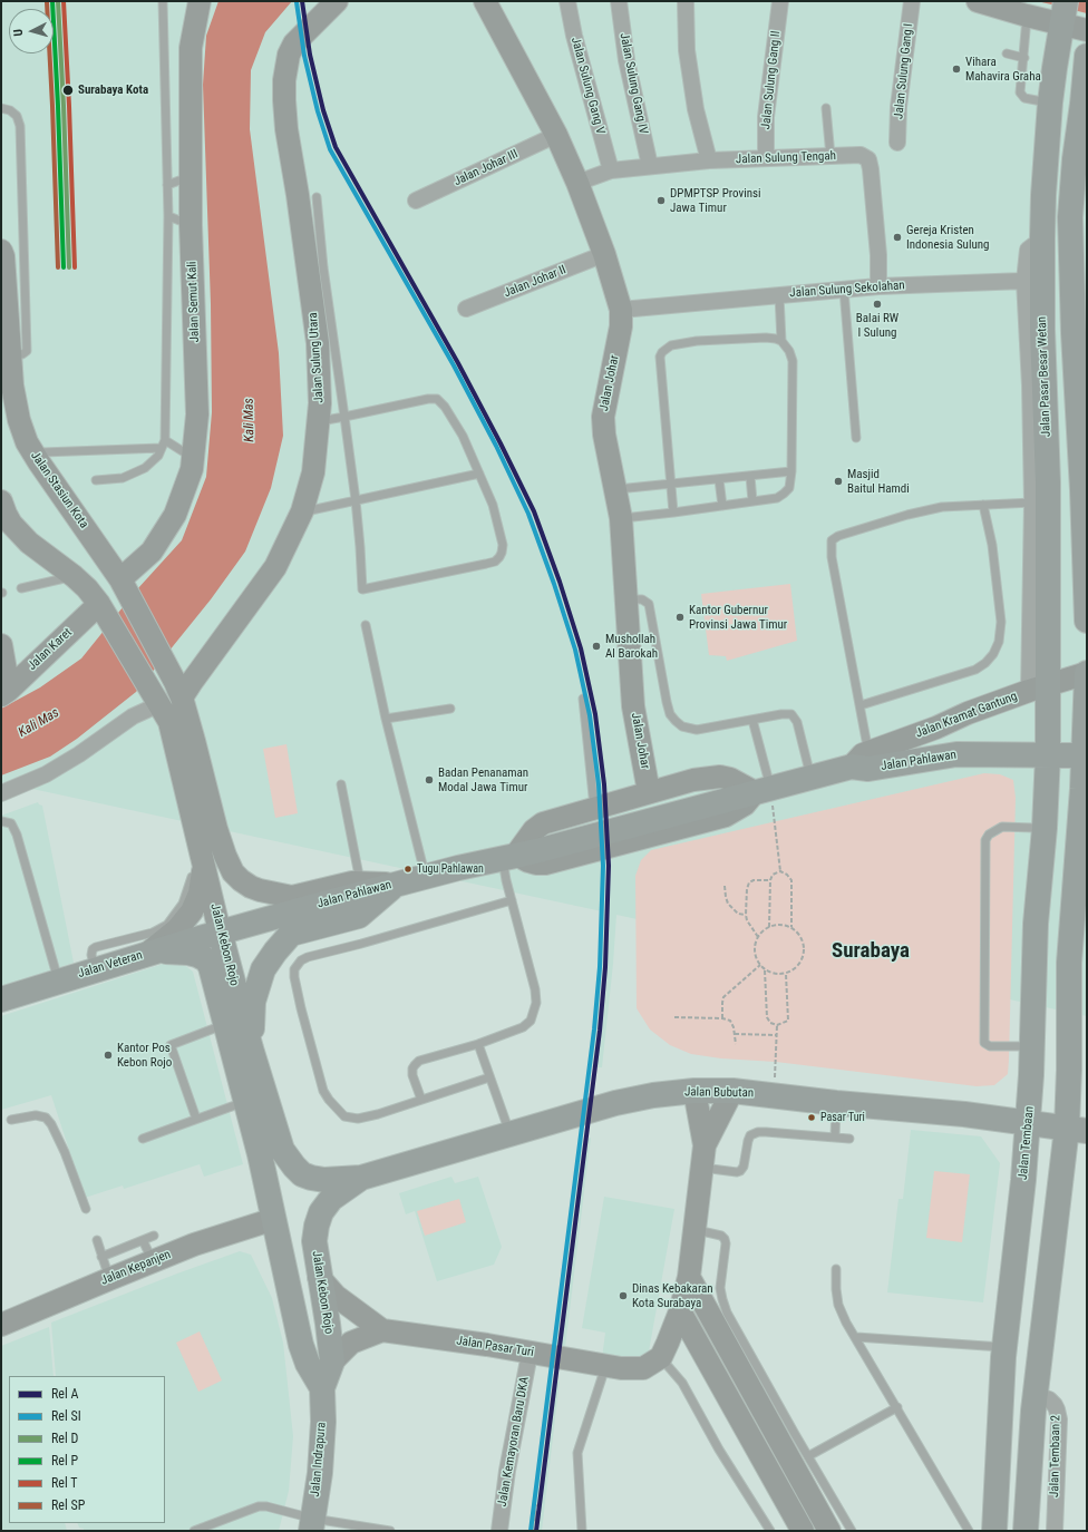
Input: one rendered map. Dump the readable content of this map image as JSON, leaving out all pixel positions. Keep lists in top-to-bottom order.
{
  "streets": {
    "main road": [
      "Jalan Pasar Besar Wetan",
      "Jalan Pahlawan",
      "Jalan Kebon Rojo",
      "Jalan Veteran",
      "Jalan Bubutan",
      "Jalan Tembaan",
      "Jalan Indrapura"
    ],
    "street": [
      "Jalan Sulung Gang I",
      "Jalan Sulung Gang II",
      "Jalan Sulung Gang IV",
      "Jalan Sulung Gang V",
      "Jalan Sulung Tengah",
      "Jalan Johar III",
      "Jalan Johar II",
      "Jalan Sulung Sekolahan",
      "Jalan Semut Kali",
      "Jalan Sulung Utara",
      "Jalan Johar",
      "Jalan Stasiun Kota",
      "Jalan Karet",
      "Jalan Kramat Gantung",
      "Jalan Kepanjen",
      "Jalan Pasar Turi",
      "Jalan Kemayoran Baru DKA",
      "Jalan Tembaan 2"
    ]
  },
  "crossings": [
    ["Jalan Sulung Gang II", "Jalan Sulung Tengah"],
    ["Jalan Sulung Gang IV", "Jalan Sulung Tengah"],
    ["Jalan Sulung Gang V", "Jalan Sulung Tengah"],
    ["Jalan Sulung Tengah", "Jalan Sulung Sekolahan"],
    ["Jalan Sulung Tengah", "Jalan Johar"],
    ["Jalan Johar III", "Jalan Johar"],
    ["Jalan Johar II", "Jalan Johar"],
    ["Jalan Sulung Sekolahan", "Jalan Johar"],
    ["Jalan Semut Kali", "Jalan Stasiun Kota"],
    ["Jalan Sulung Utara", "Jalan Stasiun Kota"],
    ["Jalan Pasar Besar Wetan", "Jalan Kramat Gantung"],
    ["Jalan Pasar Besar Wetan", "Jalan Pahlawan"],
    ["Jalan Pasar Besar Wetan", "Jalan Tembaan"],
    ["Jalan Kramat Gantung", "Jalan Pahlawan"],
    ["Jalan Pahlawan", "Jalan Kebon Rojo"],
    ["Jalan Pahlawan", "Jalan Veteran"],
    ["Jalan Pahlawan", "Jalan Tembaan"],
    ["Jalan Kebon Rojo", "Jalan Veteran"],
    ["Jalan Kebon Rojo", "Jalan Bubutan"],
    ["Jalan Kebon Rojo", "Jalan Kepanjen"],
    ["Jalan Kebon Rojo", "Jalan Pasar Turi"],
    ["Jalan Kebon Rojo", "Jalan Indrapura"],
    ["Jalan Bubutan", "Jalan Tembaan"],
    ["Jalan Pasar Turi", "Jalan Kemayoran Baru DKA"]
  ],
  "districts": ["Surabaya"],
  "water": ["Kali Mas"],
  "places": [
    "Vihara Mahavira Graha",
    "Surabaya Kota",
    "DPMPTSP Provinsi Jawa Timur",
    "Gereja Kristen Indonesia Sulung",
    "Balai RW I Sulung",
    "Masjid Baitul Hamdi",
    "Kantor Gubernur Provinsi Jawa Timur",
    "Mushollah Al Barokah",
    "Badan Penanaman Modal Jawa Timur",
    "Tugu Pahlawan",
    "Kantor Pos Kebon Rojo",
    "Pasar Turi",
    "Dinas Kebakaran Kota Surabaya"
  ],
  "lines": [
    "rail line A",
    "rail line D",
    "rail line P",
    "rail line T",
    "rail line SI",
    "rail line SP"
  ],
  "legend": [
    "Rel A",
    "Rel SI",
    "Rel D",
    "Rel P",
    "Rel T",
    "Rel SP"
  ],
  "north": "left"
}
